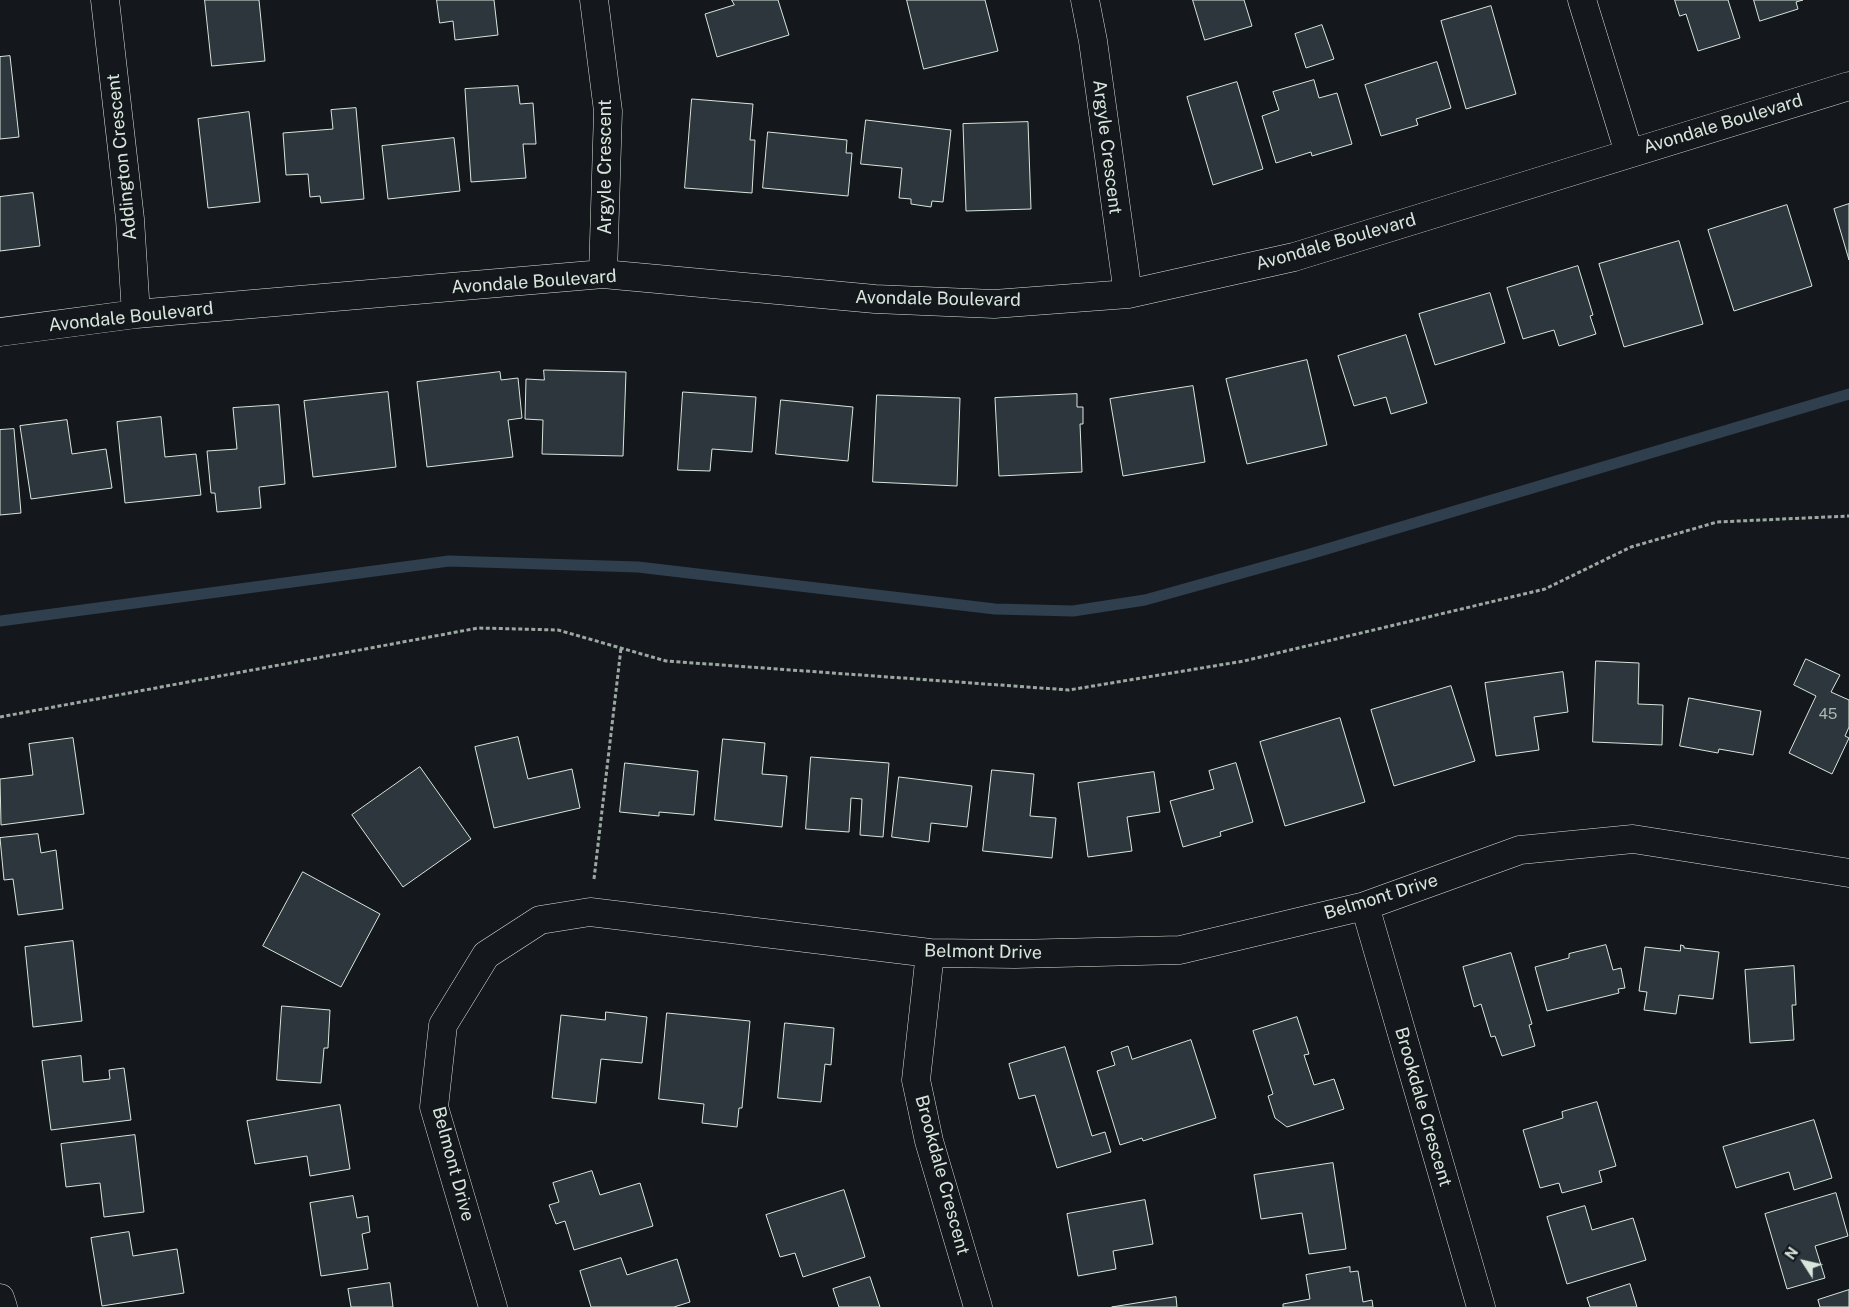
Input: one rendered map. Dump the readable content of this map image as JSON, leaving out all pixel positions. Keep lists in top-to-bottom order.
{
  "streets": {
    "street": [
      "Avondale Boulevard",
      "Argyle Crescent",
      "Addington Crescent",
      "Belmont Drive",
      "Brookdale Crescent"
    ]
  },
  "crossings": [
    ["Avondale Boulevard", "Argyle Crescent"],
    ["Avondale Boulevard", "Addington Crescent"],
    ["Belmont Drive", "Brookdale Crescent"]
  ],
  "house_numbers": ["45"],
  "north": "top left"
}
